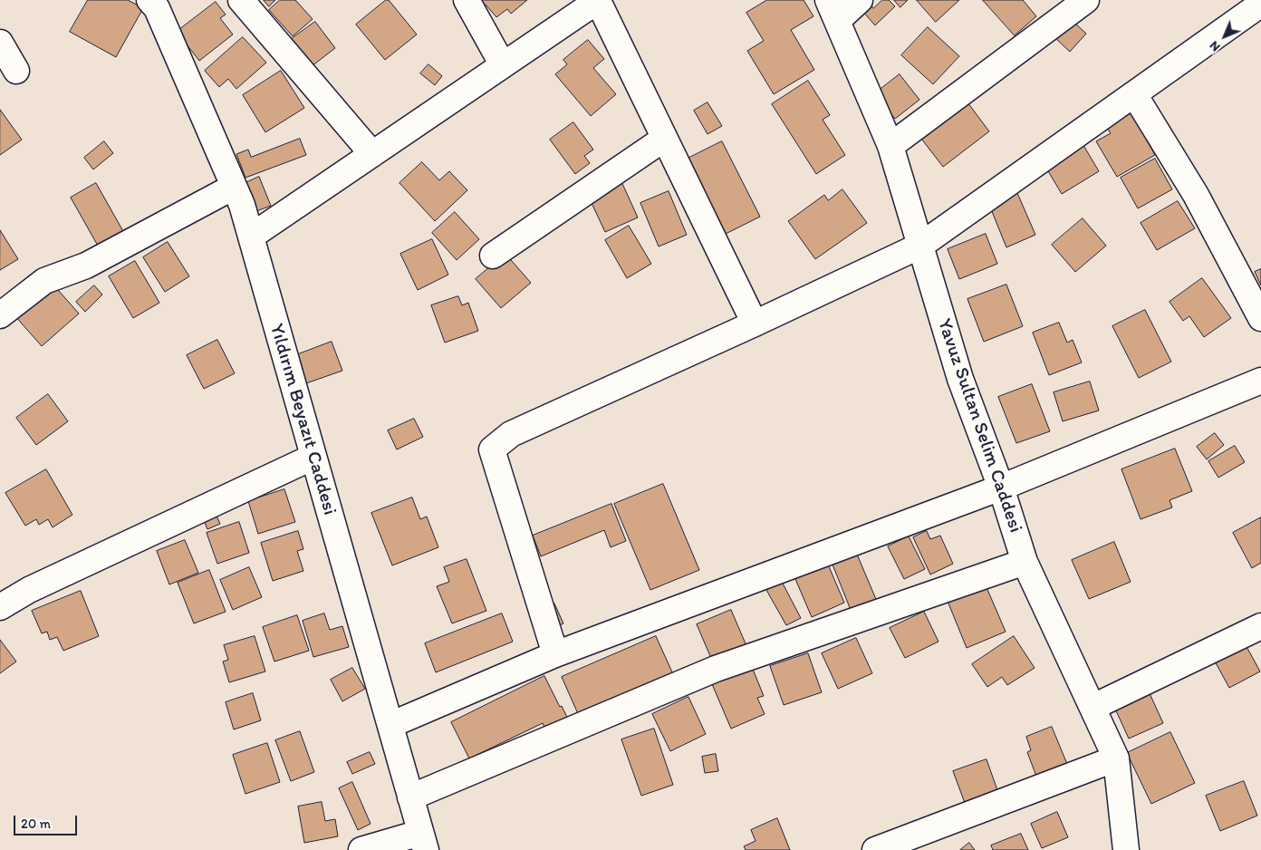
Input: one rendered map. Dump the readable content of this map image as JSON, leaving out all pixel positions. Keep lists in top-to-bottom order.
{
  "streets": {
    "street": ["Yıldırım Beyazıt Caddesi", "Yavuz Sultan Selim Caddesi"]
  },
  "scale_bar": "20 m",
  "north": "bottom left"
}
